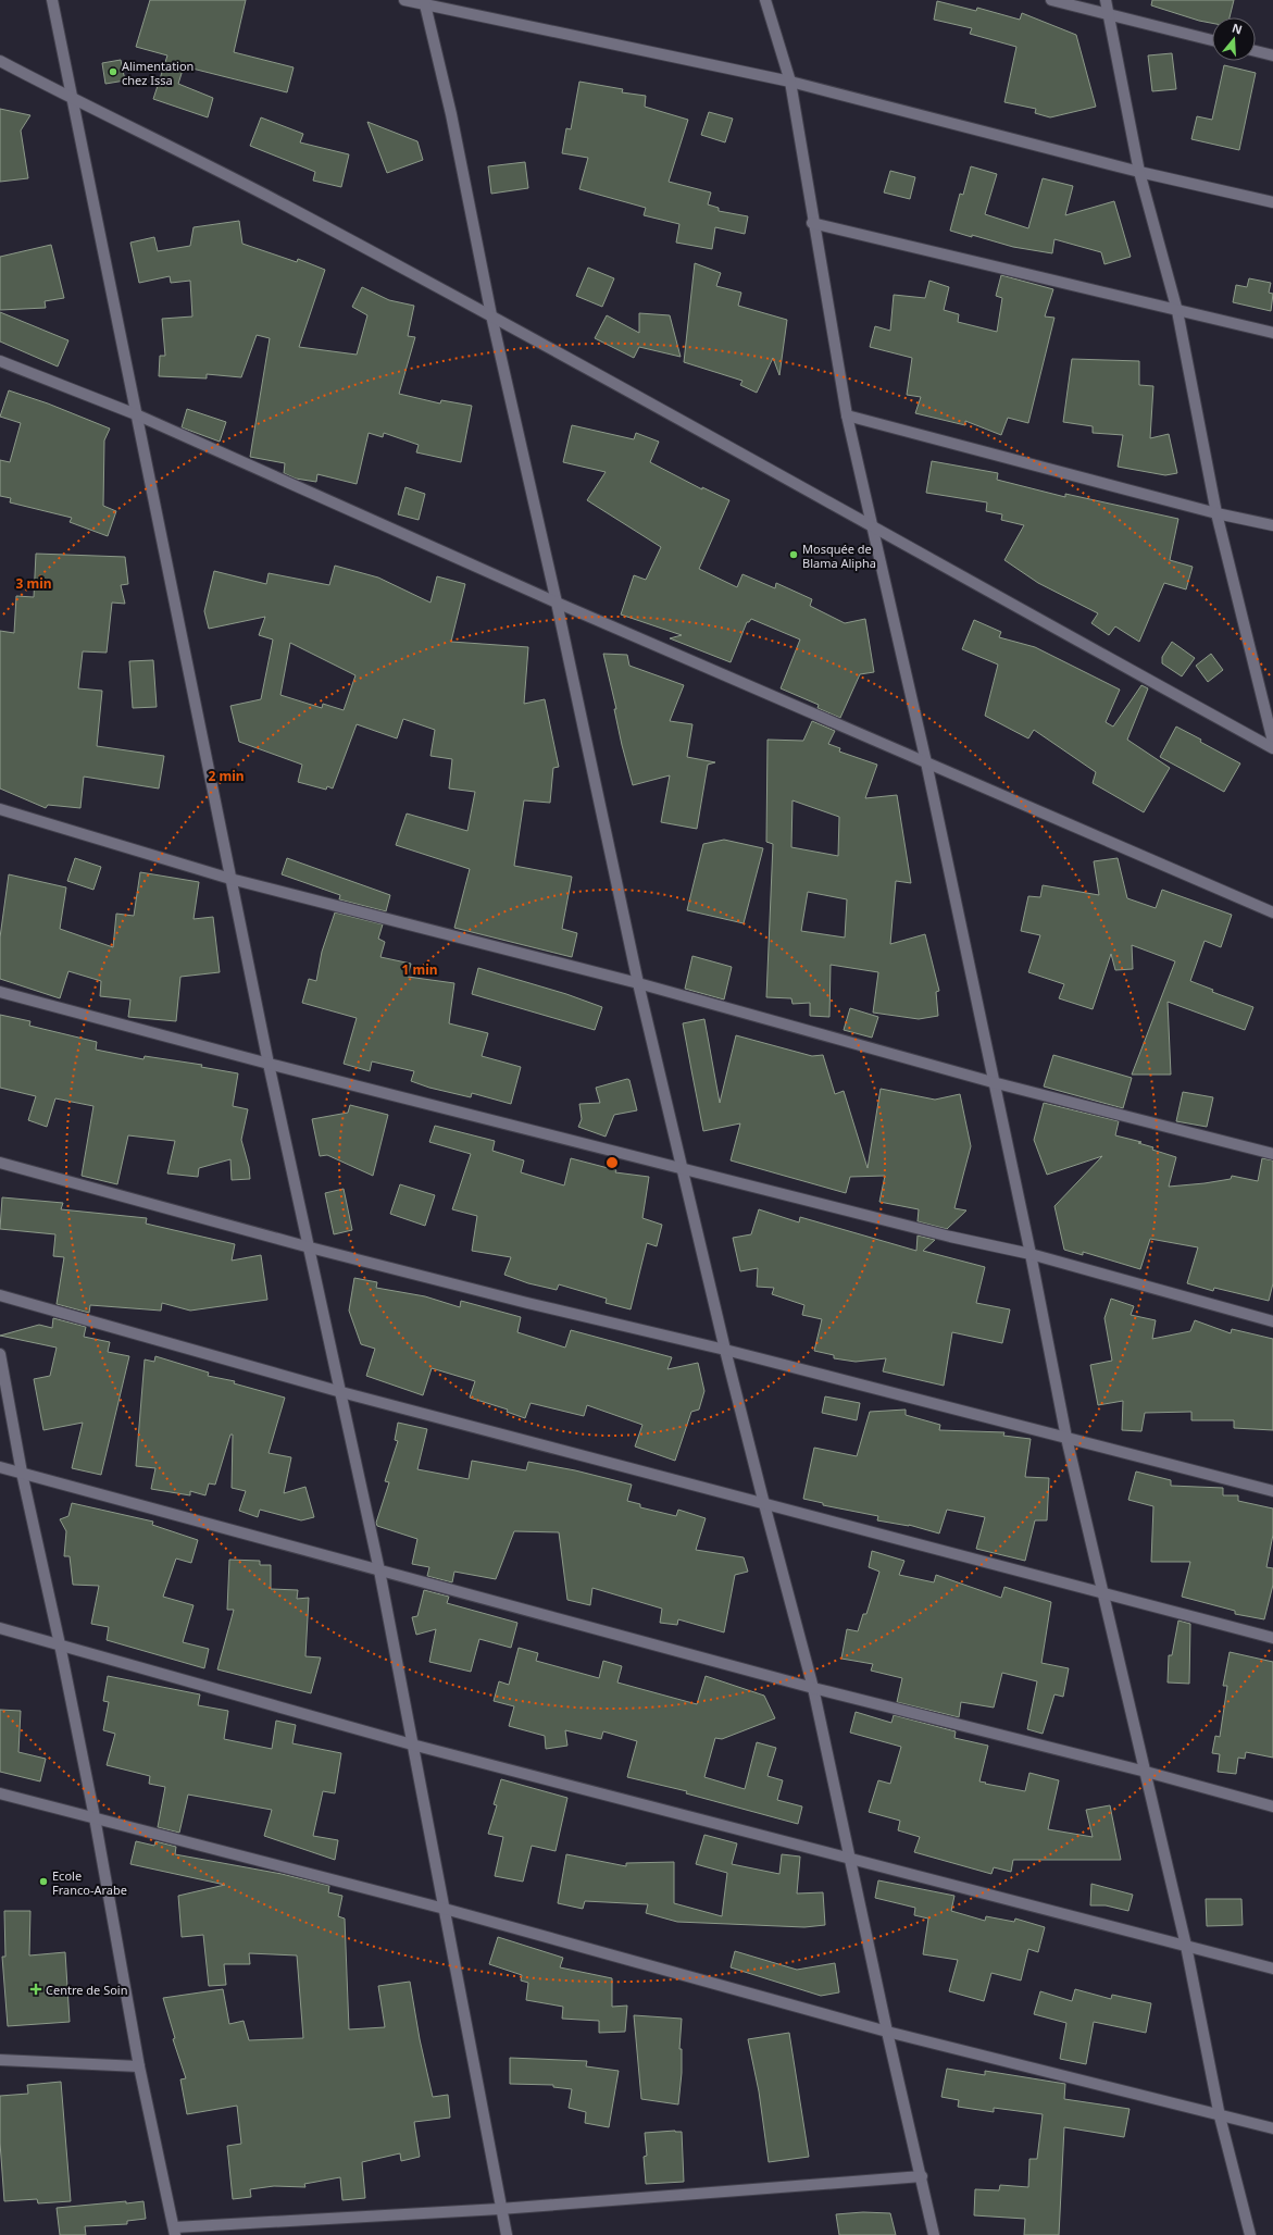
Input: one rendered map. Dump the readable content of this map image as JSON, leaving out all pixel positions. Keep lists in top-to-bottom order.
{
  "places": {
    "other": ["Alimentation chez Issa", "Mosquée de Blama Alipha", "Ecole Franco-Arabe"],
    "health": ["Centre de Soin"]
  },
  "north": "top",
  "rings": ["3 min", "2 min", "1 min"]
}
